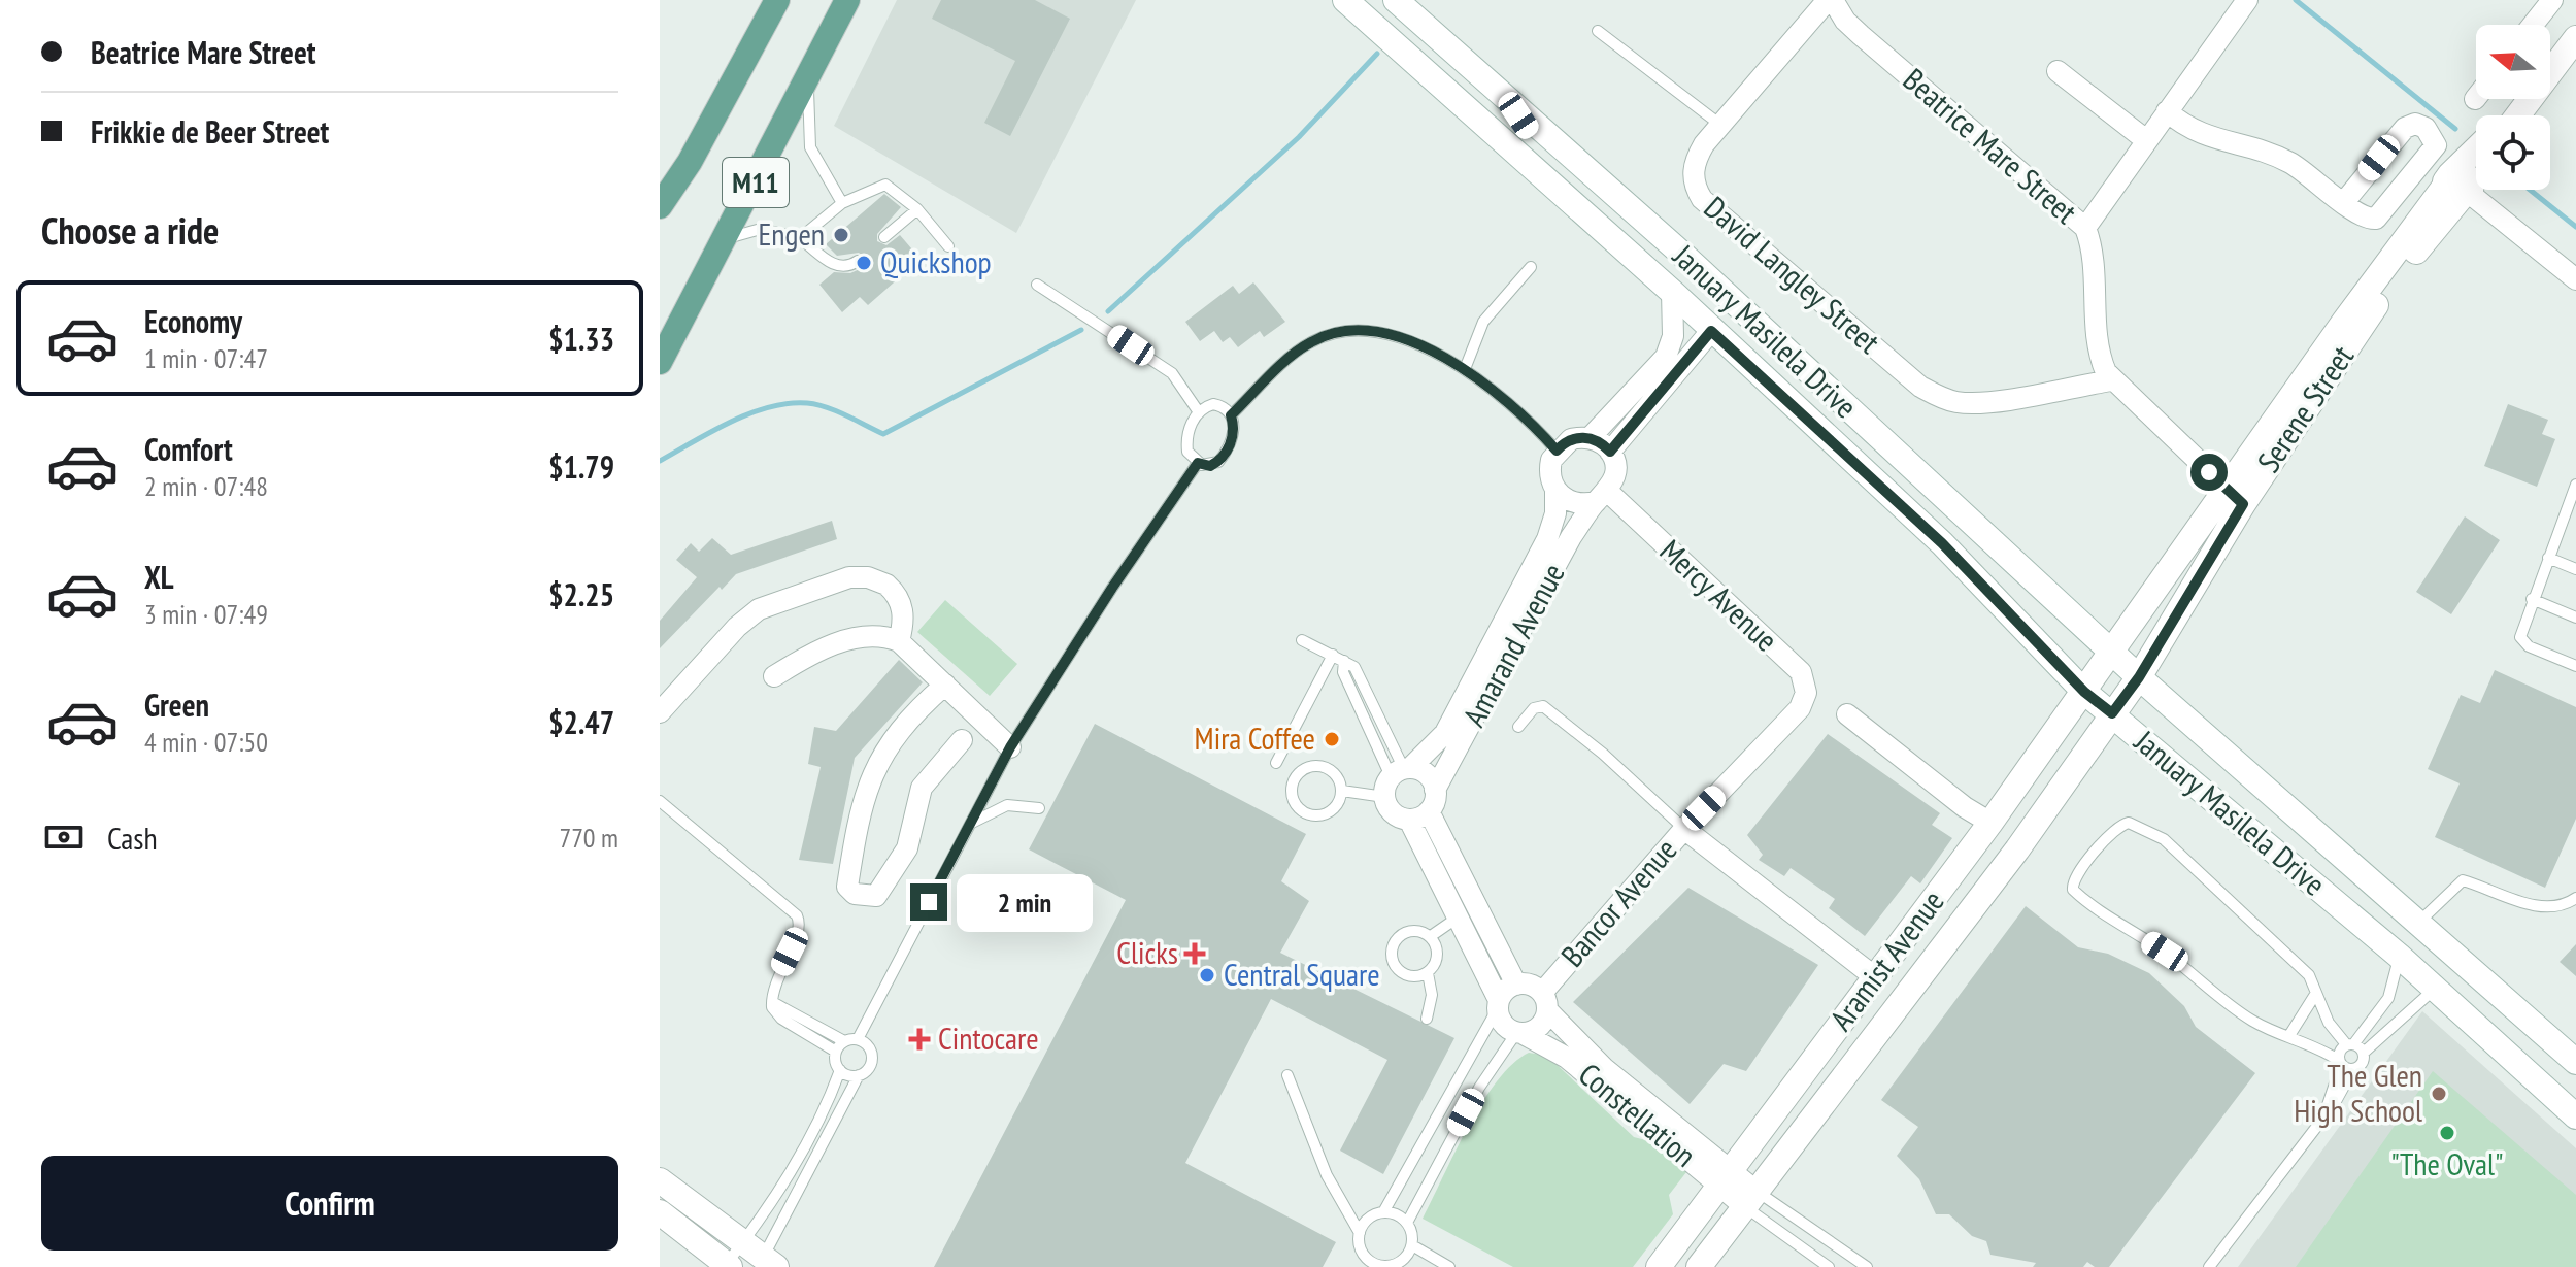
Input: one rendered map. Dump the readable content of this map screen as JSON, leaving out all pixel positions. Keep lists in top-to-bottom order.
{
  "streets": {
    "main road": [
      "M11",
      "January Masilela Drive",
      "Serene Street",
      "Aramist Avenue"
    ],
    "street": [
      "Beatrice Mare Street",
      "David Langley Street",
      "Mercy Avenue",
      "Amarand Avenue",
      "Bancor Avenue",
      "Constellation"
    ]
  },
  "crossings": [
    ["Beatrice Mare Street", "David Langley Street"],
    ["Beatrice Mare Street", "Serene Street"],
    ["January Masilela Drive", "Serene Street"],
    ["January Masilela Drive", "Aramist Avenue"],
    ["Serene Street", "Aramist Avenue"],
    ["Mercy Avenue", "Amarand Avenue"],
    ["Mercy Avenue", "Bancor Avenue"],
    ["Bancor Avenue", "Constellation"],
    ["Aramist Avenue", "Constellation"]
  ],
  "places": {
    "other": [
      "Engen",
      "Quickshop",
      "Mira Coffee",
      "Central Square",
      "The Glen High School",
      "\"The Oval\""
    ],
    "health": ["Clicks", "Cintocare"]
  },
  "north": "left",
  "page": {
    "banner": ["Beatrice Mare Street", "Frikkie de Beer Street"],
    "heading": "Choose a ride",
    "list": [
      {
        "name": "Economy",
        "note": "1 min · 07:47",
        "value": "$1.33"
      },
      {
        "name": "Comfort",
        "note": "2 min · 07:48",
        "value": "$1.79"
      },
      {
        "name": "XL",
        "note": "3 min · 07:49",
        "value": "$2.25"
      },
      {
        "name": "Green",
        "note": "4 min · 07:50",
        "value": "$2.47"
      }
    ],
    "pay": ["Cash", "770 m"],
    "bubble": "2 min",
    "buttons": "Confirm"
  }
}
